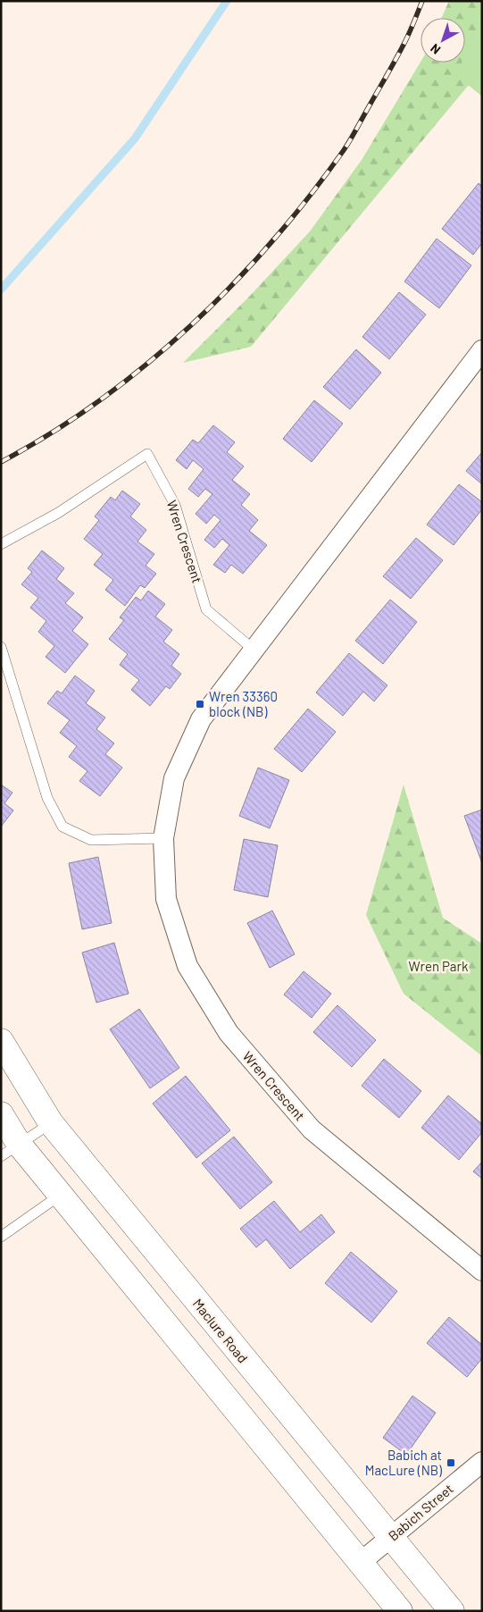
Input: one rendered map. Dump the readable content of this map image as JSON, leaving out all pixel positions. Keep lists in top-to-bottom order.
{
  "streets": {
    "main road": ["Maclure Road"],
    "street": ["Wren Crescent", "Babich Street"]
  },
  "crossings": [
    ["Maclure Road", "Babich Street"]
  ],
  "parks": ["Wren Park"],
  "places": {
    "transit": ["Wren 33360 block (NB)", "Babich at MacLure (NB)"]
  },
  "north": "bottom left"
}
